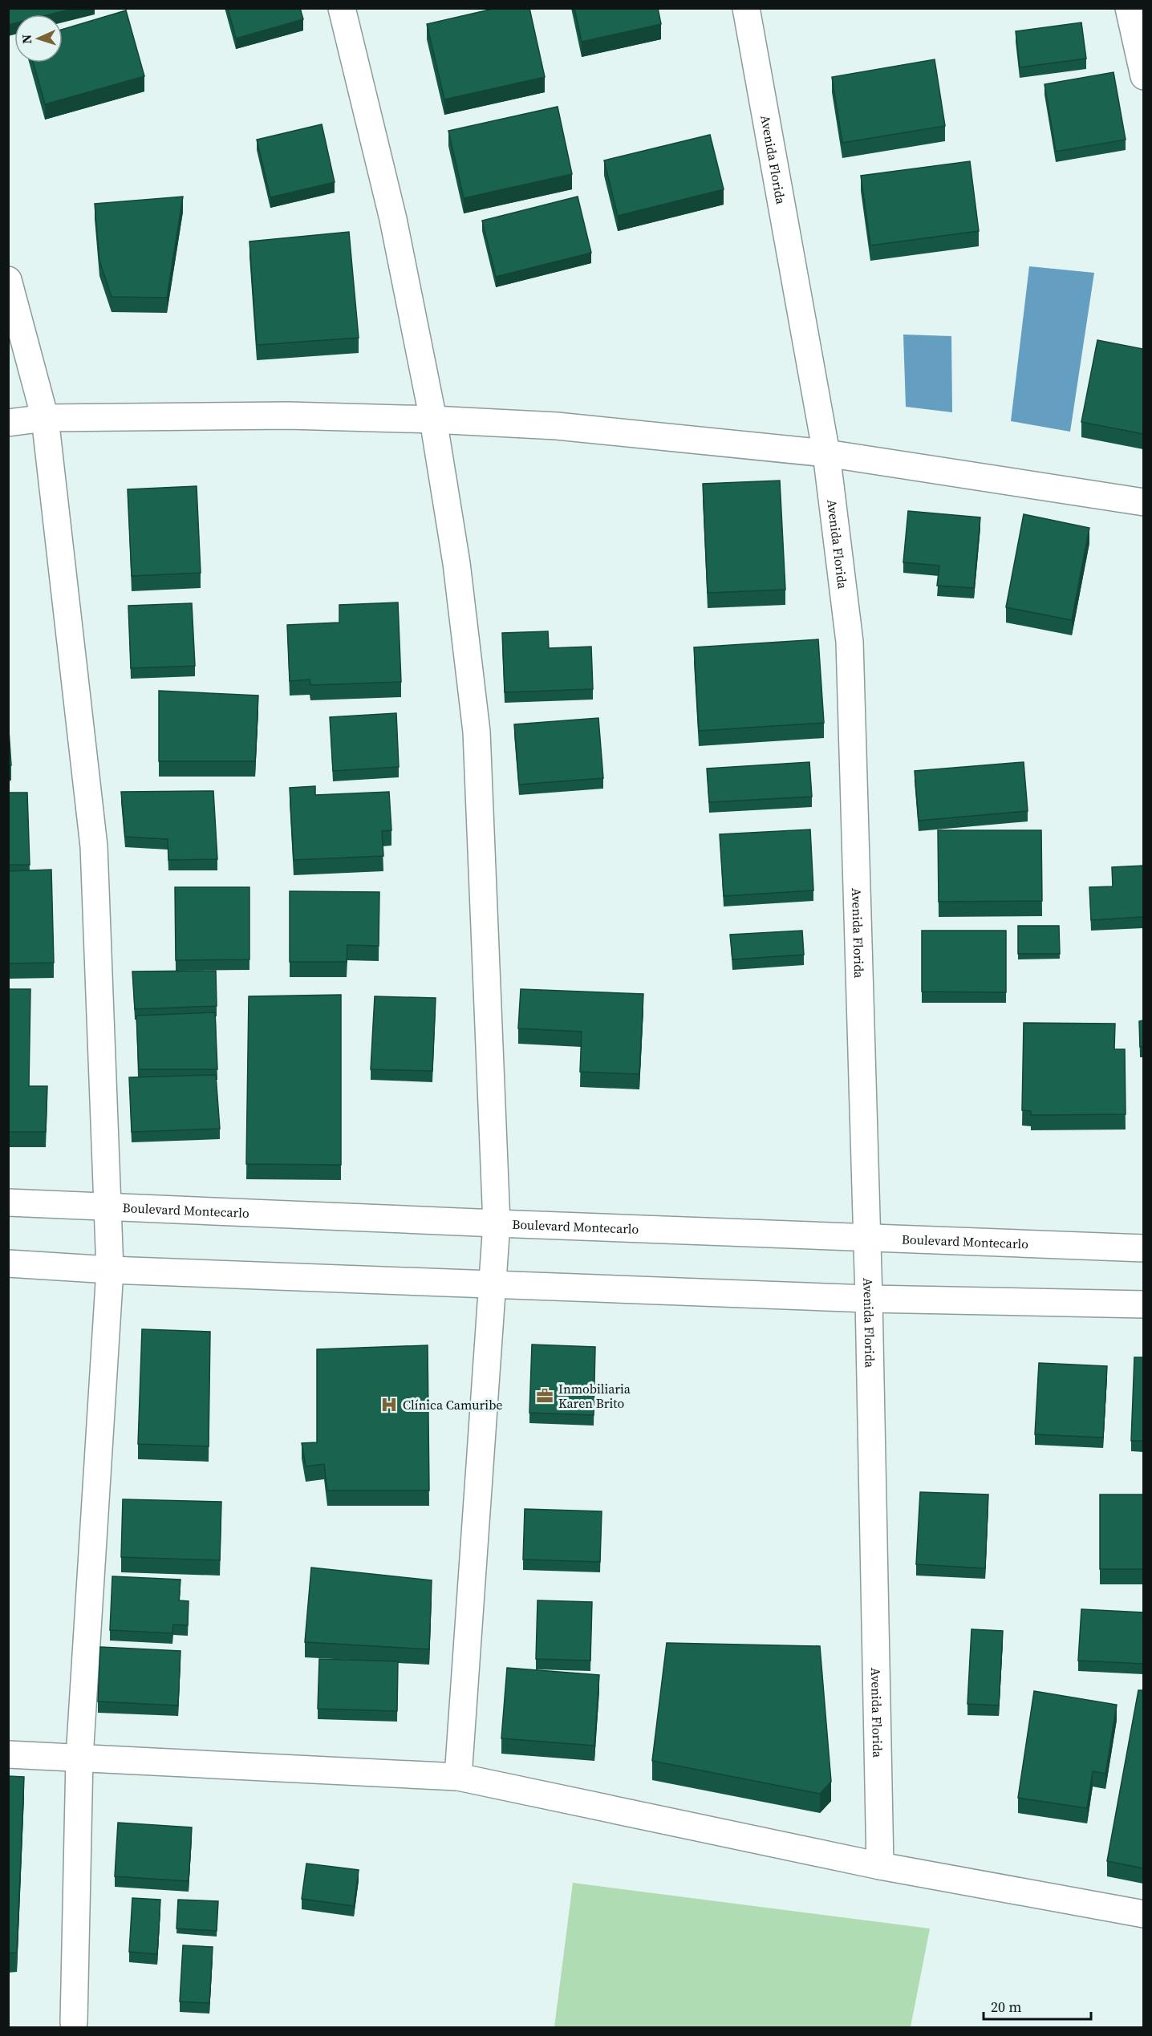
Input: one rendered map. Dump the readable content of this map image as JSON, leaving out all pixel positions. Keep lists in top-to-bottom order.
{
  "streets": {
    "street": ["Avenida Florida", "Boulevard Montecarlo"]
  },
  "crossings": [
    ["Avenida Florida", "Boulevard Montecarlo"]
  ],
  "places": {
    "office": ["Inmobiliaria Karen Brito"],
    "hospital": ["Clínica Camuribe"]
  },
  "scale_bar": "20 m",
  "north": "left"
}
